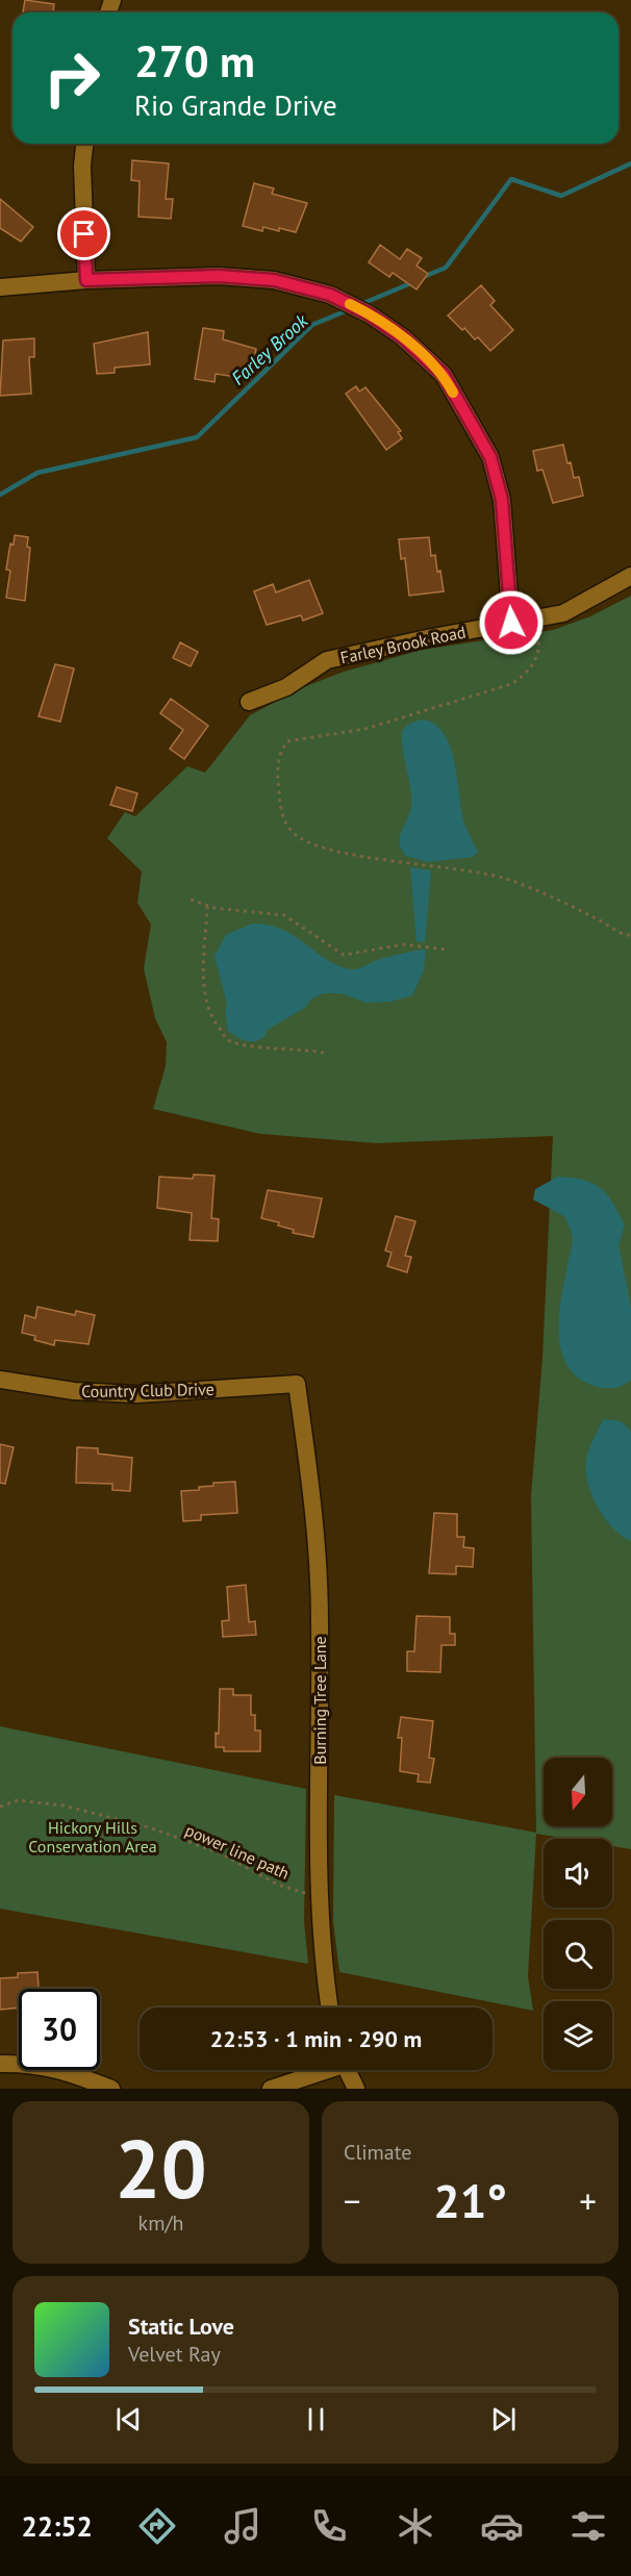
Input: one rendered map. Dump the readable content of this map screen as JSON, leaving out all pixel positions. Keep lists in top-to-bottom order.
{
  "streets": {
    "street": ["Farley Brook Road", "Country Club Drive", "Burning Tree Lane"],
    "path": ["power line path"]
  },
  "crossings": [
    ["Country Club Drive", "Burning Tree Lane"],
    ["Burning Tree Lane", "power line path"]
  ],
  "water": ["Farley Brook"],
  "parks": ["Hickory Hills Conservation Area"],
  "north": "bottom",
  "page": {
    "turn": ["270 m", "Rio Grande Drive"],
    "limit": "30",
    "trip": "22:53 · 1 min · 290 m",
    "tile": [
      ["20", "km/h"],
      "Climate"
    ],
    "heat": ["−", "21°", "+"],
    "song": ["Static Love", "Velvet Ray"],
    "tabs": "22:52"
  }
}
